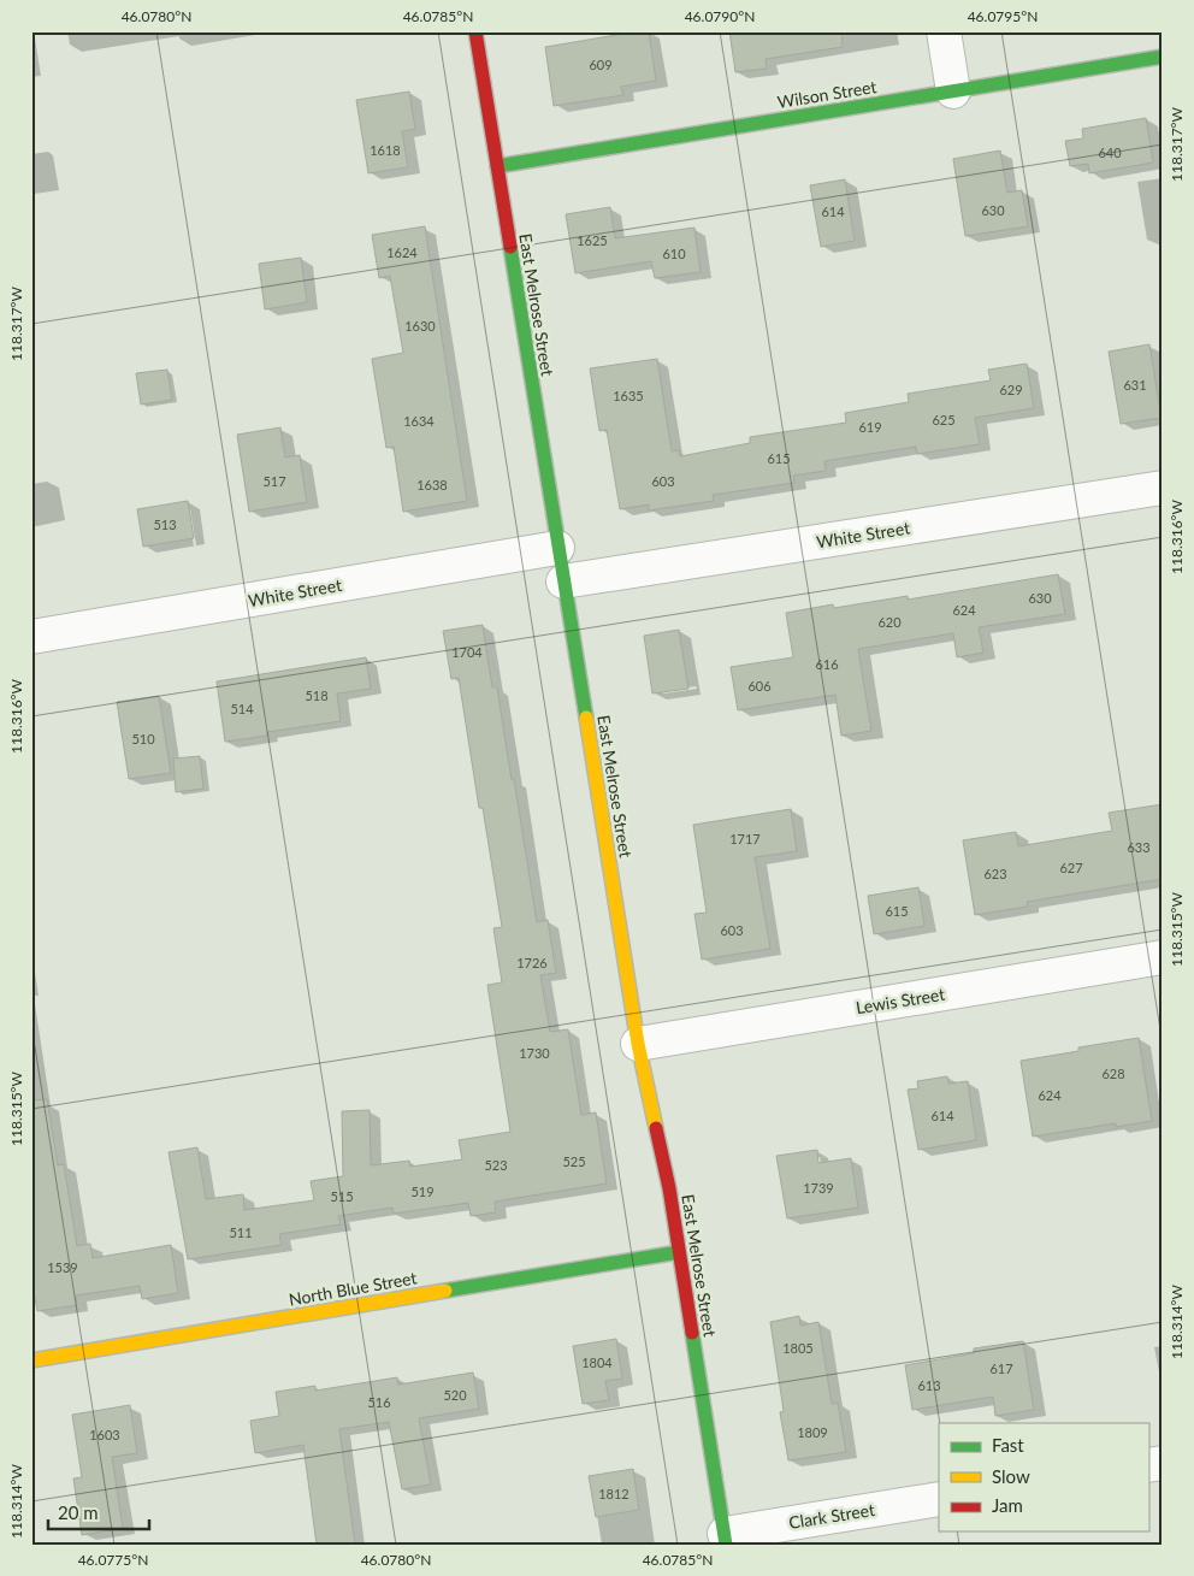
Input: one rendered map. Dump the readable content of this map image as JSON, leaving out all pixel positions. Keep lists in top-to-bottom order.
{
  "streets": {
    "main road": ["Wilson Street", "East Melrose Street", "North Blue Street"],
    "street": ["White Street", "Lewis Street", "Clark Street"]
  },
  "crossings": [
    ["Wilson Street", "East Melrose Street"],
    ["East Melrose Street", "White Street"],
    ["East Melrose Street", "Lewis Street"],
    ["East Melrose Street", "North Blue Street"],
    ["East Melrose Street", "Clark Street"]
  ],
  "house_numbers": [
    "609",
    "1618",
    "640",
    "630",
    "614",
    "1625",
    "1624",
    "610",
    "1630",
    "631",
    "629",
    "1635",
    "625",
    "1634",
    "619",
    "615",
    "517",
    "603",
    "1638",
    "513",
    "630",
    "624",
    "620",
    "1704",
    "616",
    "606",
    "518",
    "514",
    "510",
    "1717",
    "633",
    "627",
    "623",
    "615",
    "603",
    "1726",
    "1730",
    "628",
    "624",
    "614",
    "525",
    "523",
    "1739",
    "519",
    "515",
    "511",
    "1539",
    "1805",
    "1804",
    "617",
    "613",
    "520",
    "516",
    "1809",
    "1603",
    "1812"
  ],
  "legend": ["Fast", "Slow", "Jam"],
  "scale_bar": "20 m",
  "coordinates": [
    "46.0780°N",
    "46.0785°N",
    "46.0790°N",
    "46.0795°N",
    "118.317°W",
    "118.316°W",
    "118.315°W",
    "118.314°W",
    "46.0775°N"
  ]
}
